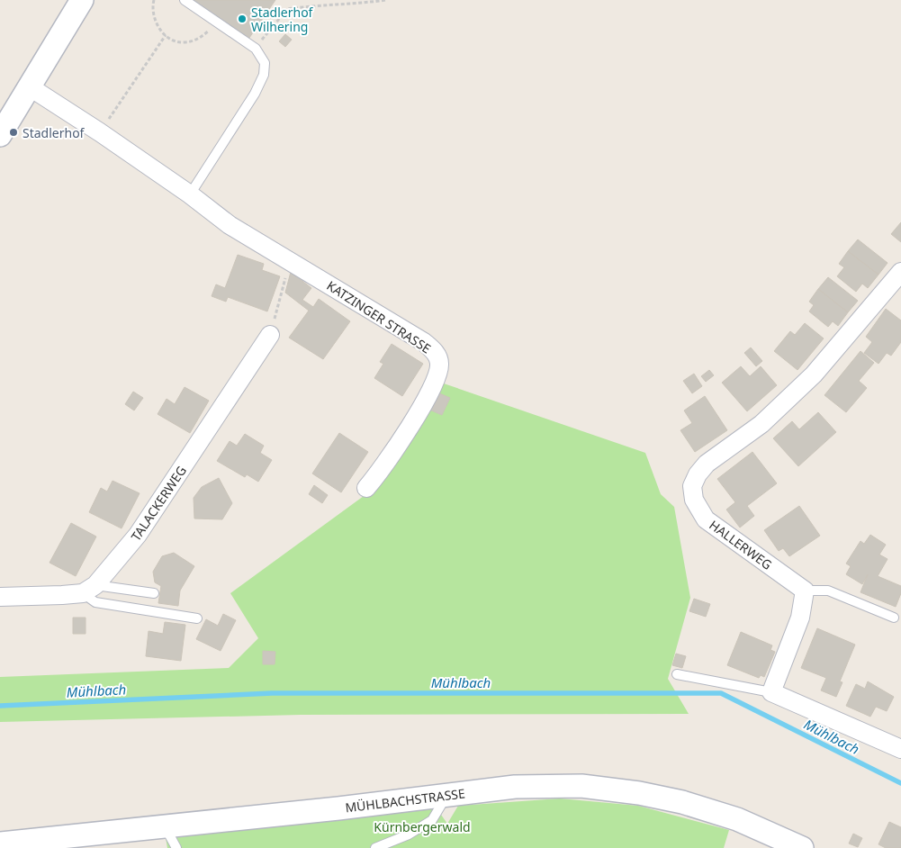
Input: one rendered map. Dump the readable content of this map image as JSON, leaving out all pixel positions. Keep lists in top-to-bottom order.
{
  "streets": {
    "street": [
      "KATZINGER STRASSE",
      "TALACKERWEG",
      "HALLERWEG",
      "MÜHLBACHSTRASSE"
    ]
  },
  "water": ["Mühlbach"],
  "parks": ["Kürnbergerwald"],
  "places": ["Stadlerhof Wilhering", "Stadlerhof"]
}
